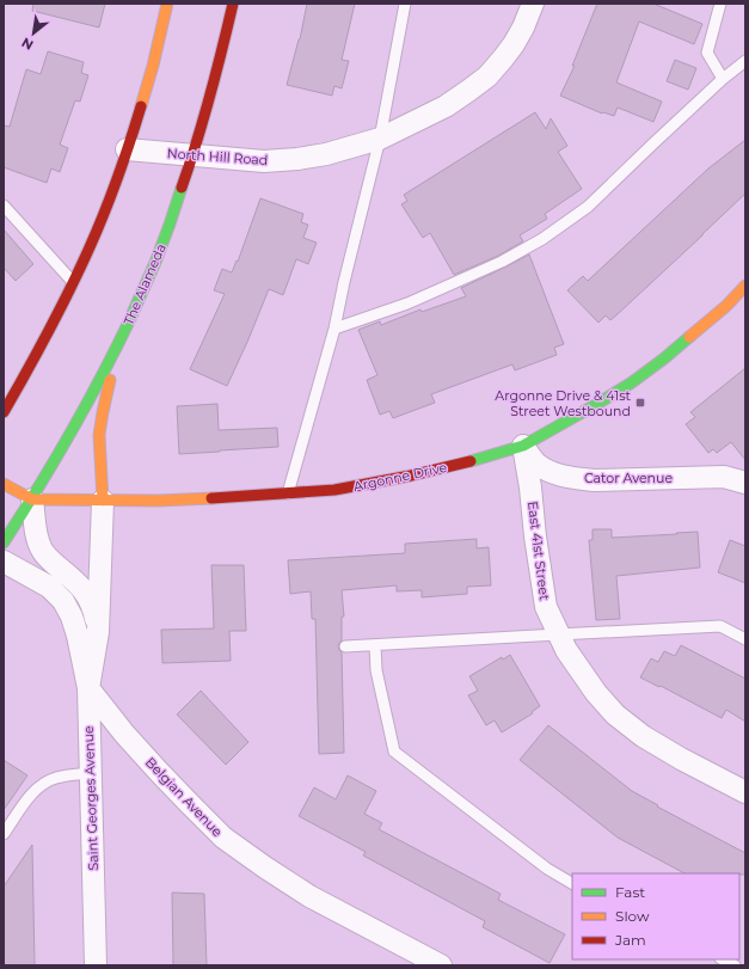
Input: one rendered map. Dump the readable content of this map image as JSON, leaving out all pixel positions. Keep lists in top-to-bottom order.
{
  "streets": {
    "main road": ["The Alameda", "Argonne Drive"],
    "street": [
      "North Hill Road",
      "Cator Avenue",
      "East 41st Street",
      "Belgian Avenue",
      "Saint Georges Avenue"
    ]
  },
  "crossings": [
    ["North Hill Road", "The Alameda"],
    ["The Alameda", "Argonne Drive"],
    ["The Alameda", "Saint Georges Avenue"],
    ["Argonne Drive", "Cator Avenue"],
    ["Argonne Drive", "East 41st Street"],
    ["Argonne Drive", "Saint Georges Avenue"],
    ["Cator Avenue", "East 41st Street"],
    ["Belgian Avenue", "Saint Georges Avenue"]
  ],
  "places": {
    "transit": ["Argonne Drive & 41st Street Westbound"]
  },
  "legend": ["Fast", "Slow", "Jam"],
  "north": "bottom left"
}
